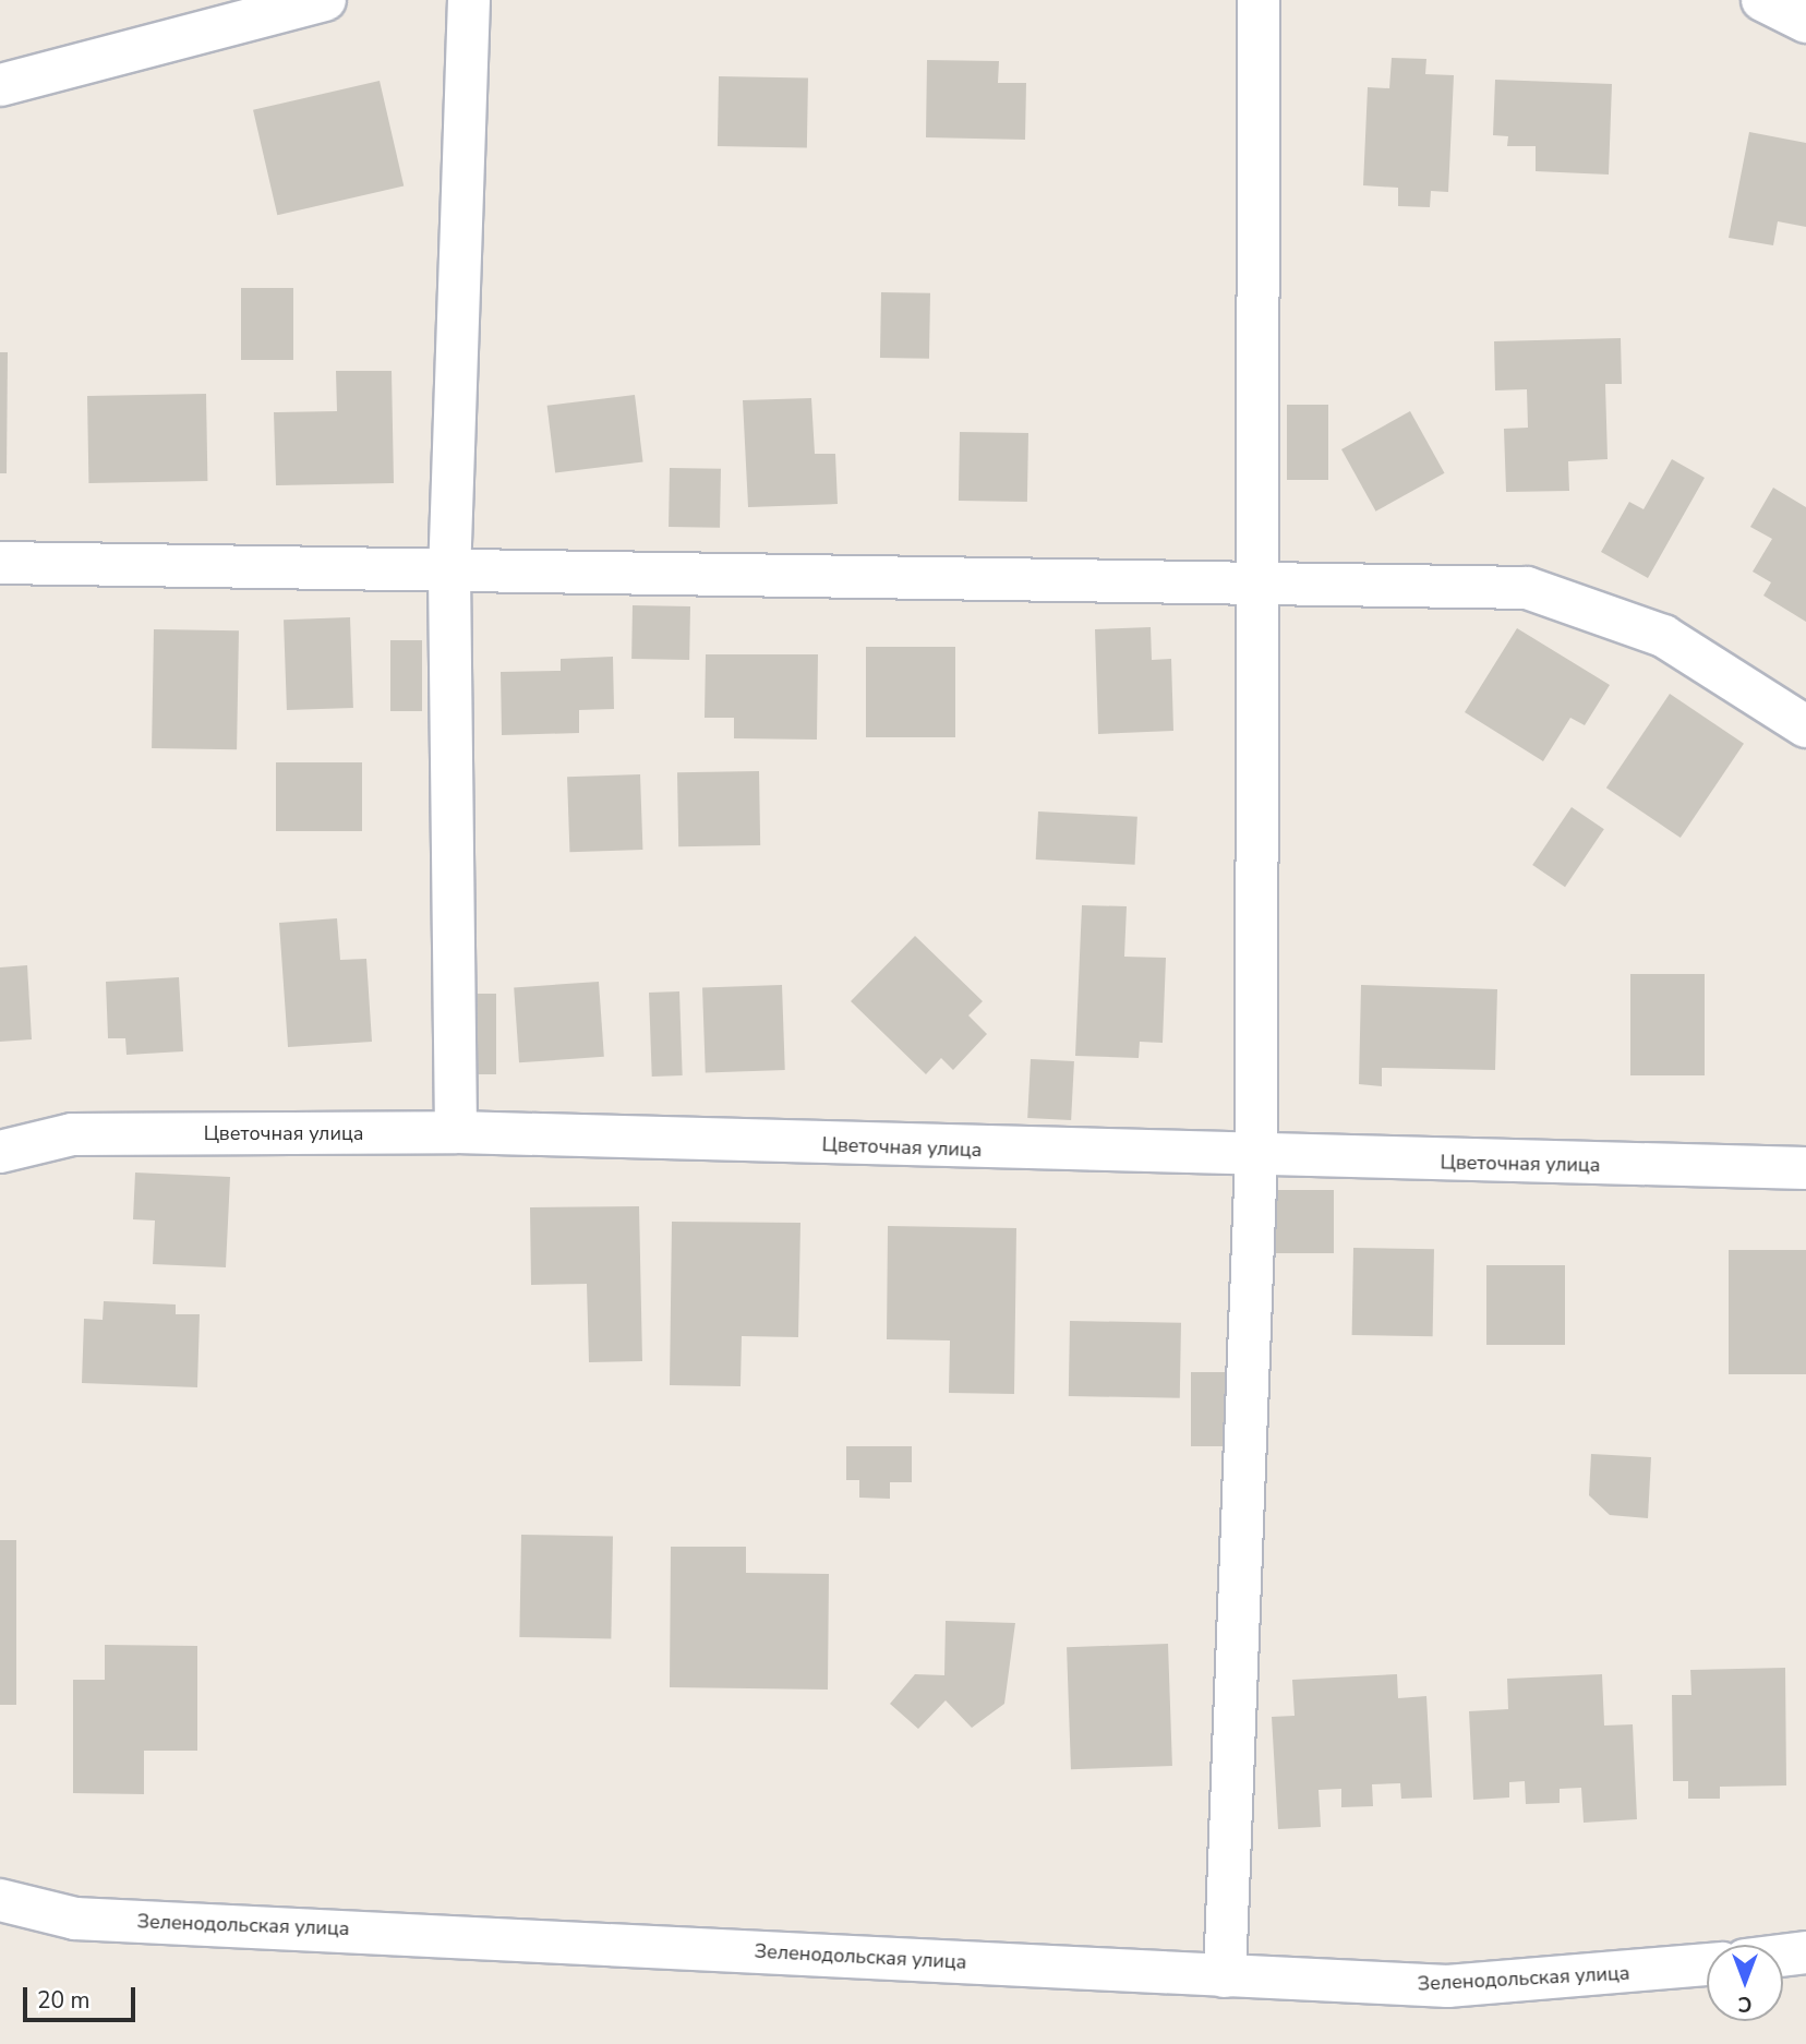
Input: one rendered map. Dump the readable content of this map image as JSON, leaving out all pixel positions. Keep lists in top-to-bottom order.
{
  "streets": {
    "lane": ["Цветочная улица", "Зеленодольская улица"]
  },
  "scale_bar": "20 m",
  "north": "bottom"
}
